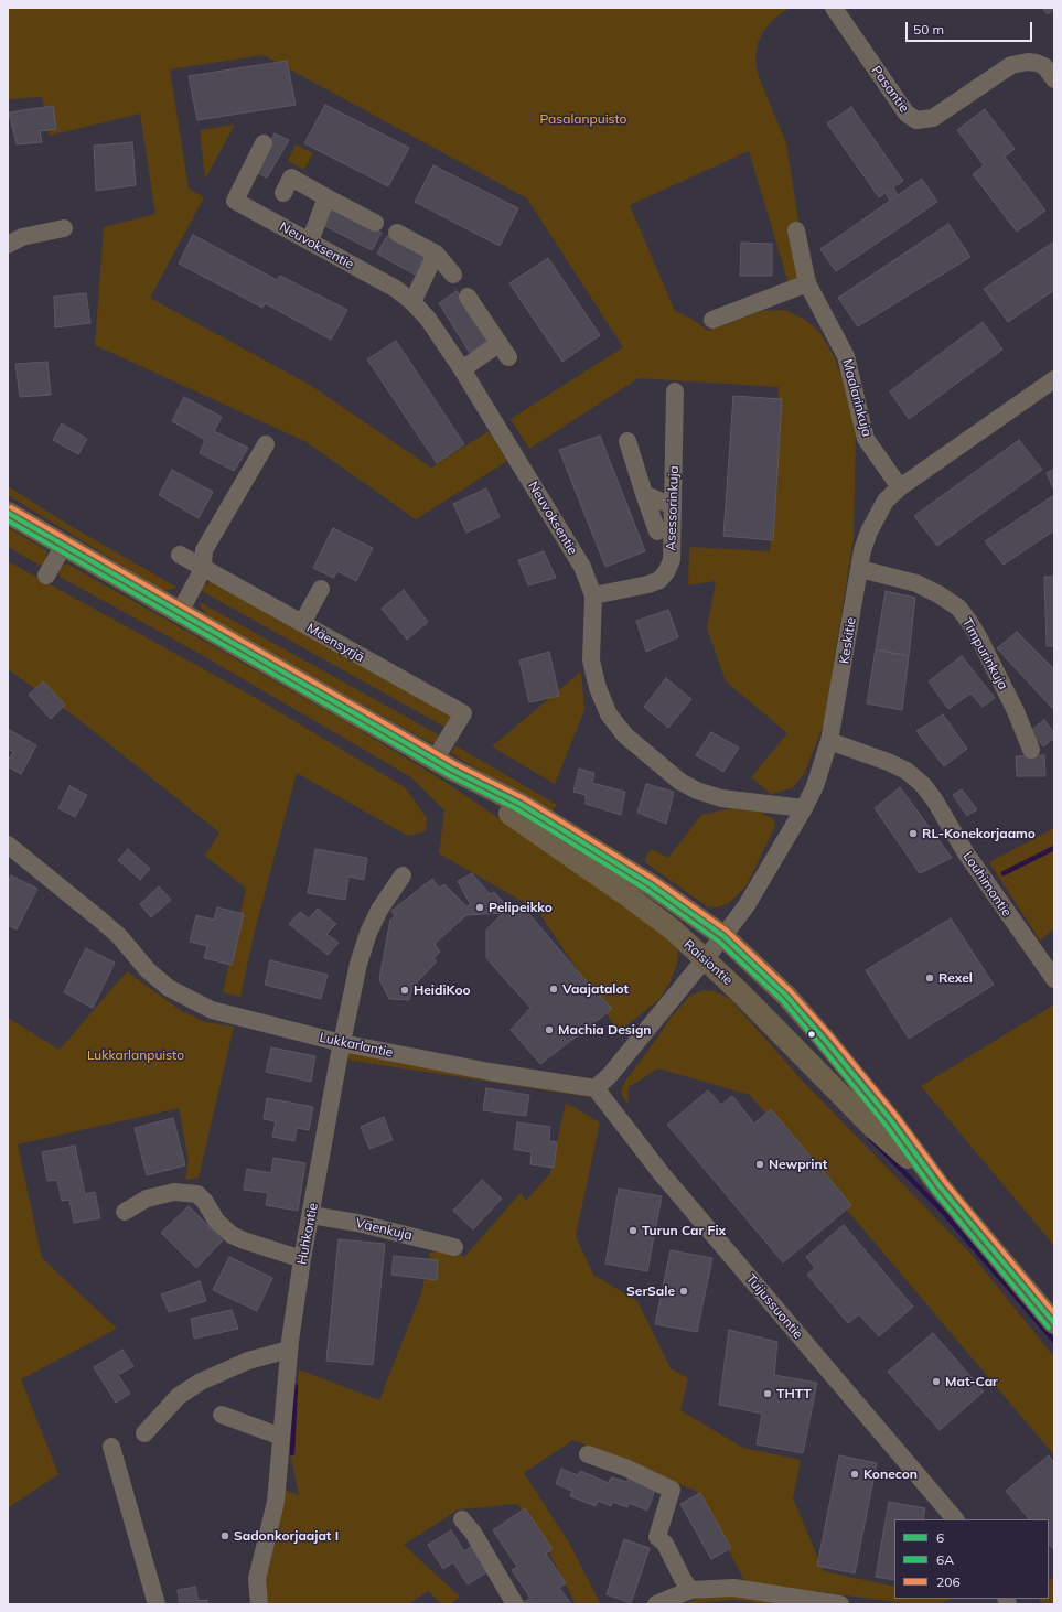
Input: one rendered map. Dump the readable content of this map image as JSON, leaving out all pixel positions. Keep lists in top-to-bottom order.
{
  "streets": {
    "main road": ["Raisiontie"],
    "street": [
      "Pasantie",
      "Neuvoksentie",
      "Maalarinkuja",
      "Asessorinkuja",
      "Keskitie",
      "Mäensyrjä",
      "Timpurinkuja",
      "Louhimontie",
      "Lukkarlantie",
      "Väenkuja",
      "Huhkontie",
      "Tuijussuontie"
    ]
  },
  "crossings": [
    ["Neuvoksentie", "Asessorinkuja"],
    ["Neuvoksentie", "Keskitie"],
    ["Maalarinkuja", "Keskitie"],
    ["Keskitie", "Timpurinkuja"],
    ["Keskitie", "Louhimontie"],
    ["Keskitie", "Raisiontie"],
    ["Mäensyrjä", "Raisiontie"],
    ["Lukkarlantie", "Huhkontie"],
    ["Lukkarlantie", "Tuijussuontie"],
    ["Väenkuja", "Huhkontie"]
  ],
  "parks": ["Pasalanpuisto", "Lukkarlanpuisto"],
  "places": [
    "RL-Konekorjaamo",
    "Pelipeikko",
    "Rexel",
    "Vaajatalot",
    "HeidiKoo",
    "Machia Design",
    "Newprint",
    "Turun Car Fix",
    "SerSale",
    "Mat-Car",
    "THTT",
    "Konecon",
    "Sadonkorjaajat I"
  ],
  "lines": ["transit line 206", "transit line 6", "transit line 6A"],
  "legend": ["6", "6A", "206"],
  "scale_bar": "50 m"
}
